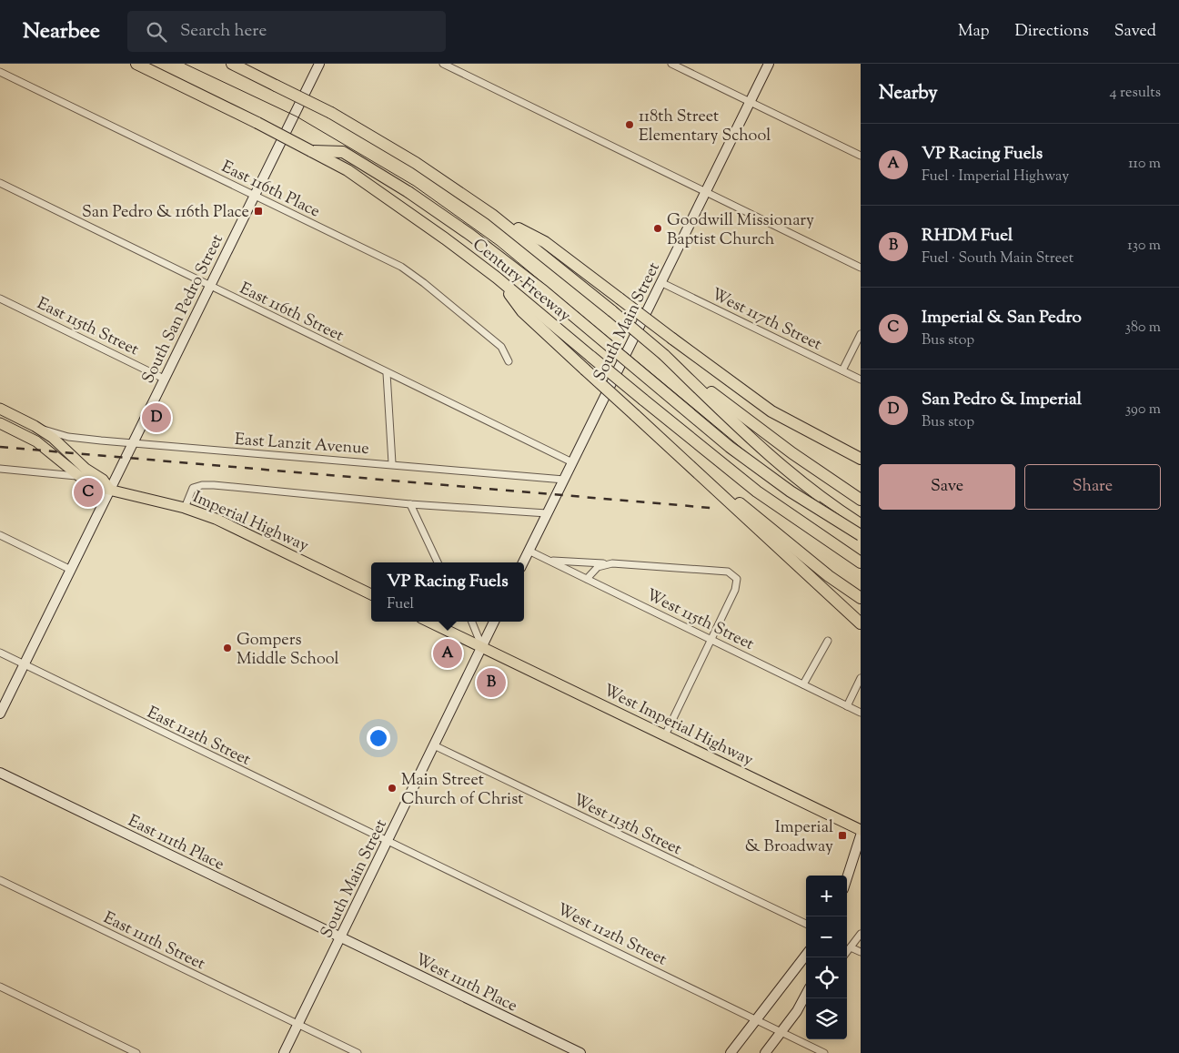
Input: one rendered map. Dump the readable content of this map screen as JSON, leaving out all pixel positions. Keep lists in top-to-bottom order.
{
  "streets": {
    "highway": ["Century Freeway"],
    "main road": ["Imperial Highway", "West Imperial Highway"],
    "street": [
      "East 116th Place",
      "South San Pedro Street",
      "East 116th Street",
      "West 117th Street",
      "South Main Street",
      "East 115th Street",
      "East Lanzit Avenue",
      "West 115th Street",
      "East 112th Street",
      "West 113th Street",
      "East 111th Place",
      "West 112th Street",
      "East 111th Street",
      "West 111th Place"
    ]
  },
  "crossings": [
    ["East 116th Place", "South San Pedro Street"],
    ["South San Pedro Street", "East 116th Street"],
    ["South San Pedro Street", "East 115th Street"],
    ["South San Pedro Street", "East Lanzit Avenue"],
    ["South San Pedro Street", "Imperial Highway"],
    ["South San Pedro Street", "East 112th Street"],
    ["East 116th Street", "South Main Street"],
    ["West 117th Street", "South Main Street"],
    ["South Main Street", "East Lanzit Avenue"],
    ["South Main Street", "West 115th Street"],
    ["South Main Street", "West Imperial Highway"],
    ["South Main Street", "East 112th Street"],
    ["South Main Street", "West 113th Street"],
    ["South Main Street", "East 111th Place"],
    ["South Main Street", "West 112th Street"],
    ["South Main Street", "East 111th Street"],
    ["South Main Street", "West 111th Place"],
    ["East Lanzit Avenue", "Imperial Highway"],
    ["East 112th Street", "West 112th Street"],
    ["East 111th Place", "West 111th Place"]
  ],
  "places": {
    "other": [
      "118th Street Elementary School",
      "Goodwill Missionary Baptist Church",
      "Gompers Middle School",
      "Main Street Church of Christ"
    ],
    "transit": ["San Pedro & 116th Place", "Imperial & Broadway"]
  },
  "page": {
    "header": "Nearbee",
    "search": "Search here",
    "nav": ["Map", "Directions", "Saved"],
    "heading": ["Nearby", "4 results"],
    "list": [
      {
        "mark": "A",
        "name": "VP Racing Fuels",
        "note": "Fuel · Imperial Highway",
        "value": "110 m"
      },
      {
        "mark": "B",
        "name": "RHDM Fuel",
        "note": "Fuel · South Main Street",
        "value": "130 m"
      },
      {
        "mark": "C",
        "name": "Imperial & San Pedro",
        "note": "Bus stop",
        "value": "380 m"
      },
      {
        "mark": "D",
        "name": "San Pedro & Imperial",
        "note": "Bus stop",
        "value": "390 m"
      }
    ],
    "pins": [
      "D",
      "C",
      "A",
      "B"
    ],
    "buttons": ["Save", "Share"],
    "popup": ["VP Racing Fuels", "Fuel"],
    "map_buttons": ["+", "−"]
  }
}
